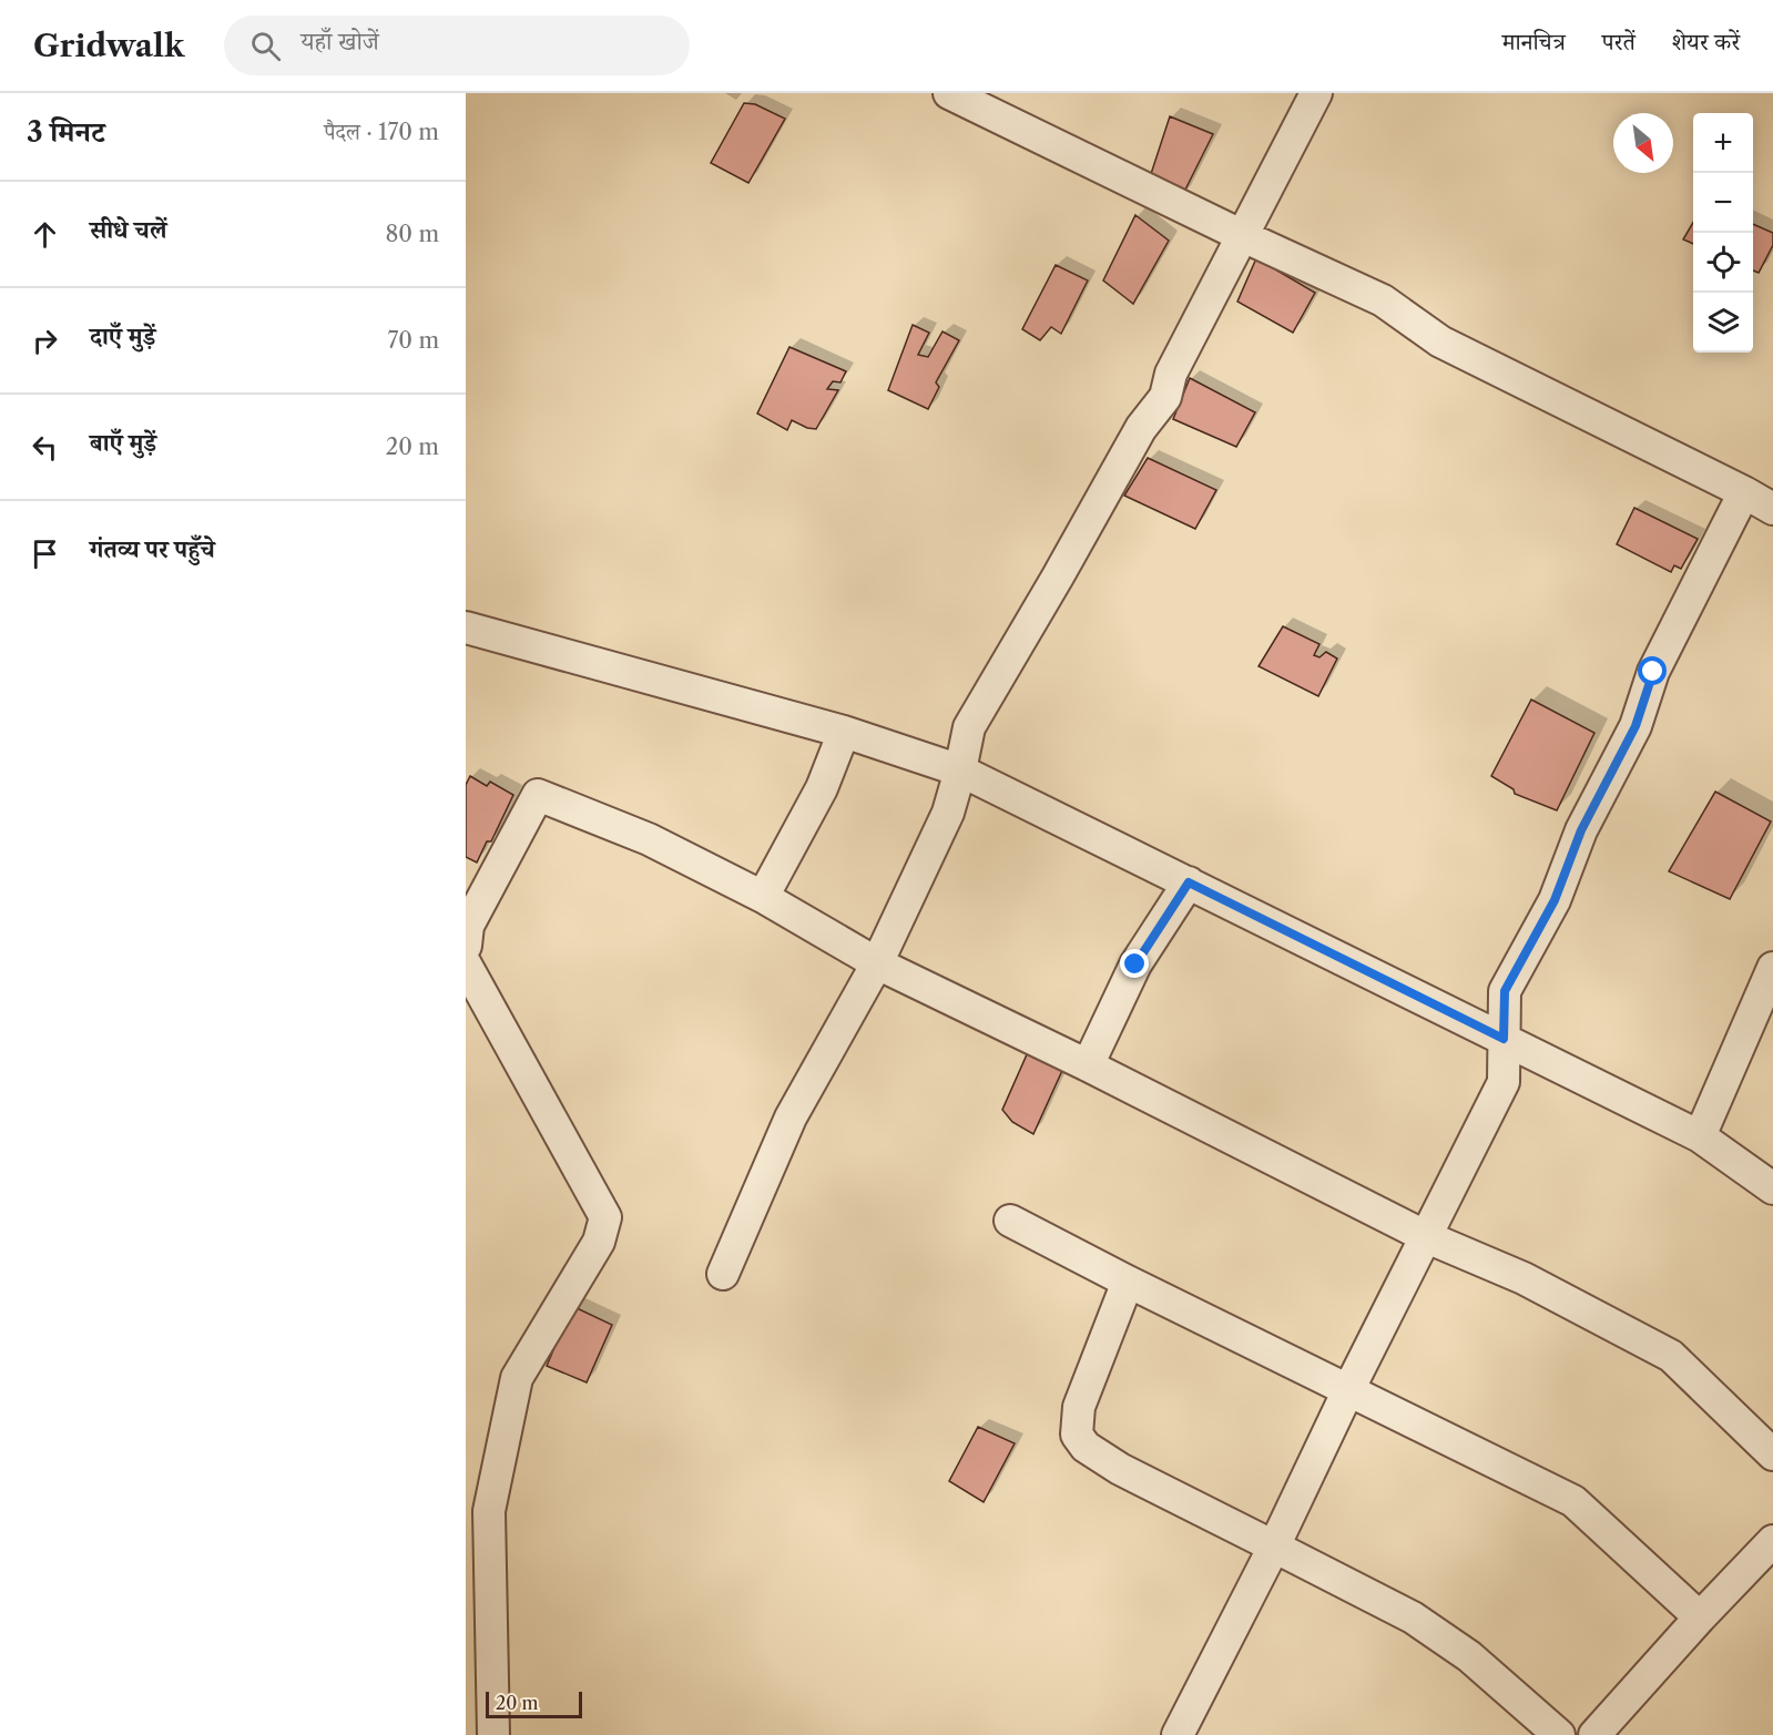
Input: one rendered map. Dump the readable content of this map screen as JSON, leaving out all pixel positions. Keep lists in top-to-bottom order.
{
  "scale_bar": "20 m",
  "north": "bottom right",
  "page": {
    "header": "Gridwalk",
    "search": "यहाँ खोजें",
    "nav": ["मानचित्र", "परतें", "शेयर करें"],
    "heading": ["3 मिनट", "पैदल · 170 m"],
    "map_buttons": ["+", "−"],
    "list": [
      ["सीधे चलें", "80 m"],
      ["दाएँ मुड़ें", "70 m"],
      ["बाएँ मुड़ें", "20 m"],
      "गंतव्य पर पहुँचे"
    ],
    "scale": "20 m"
  }
}
